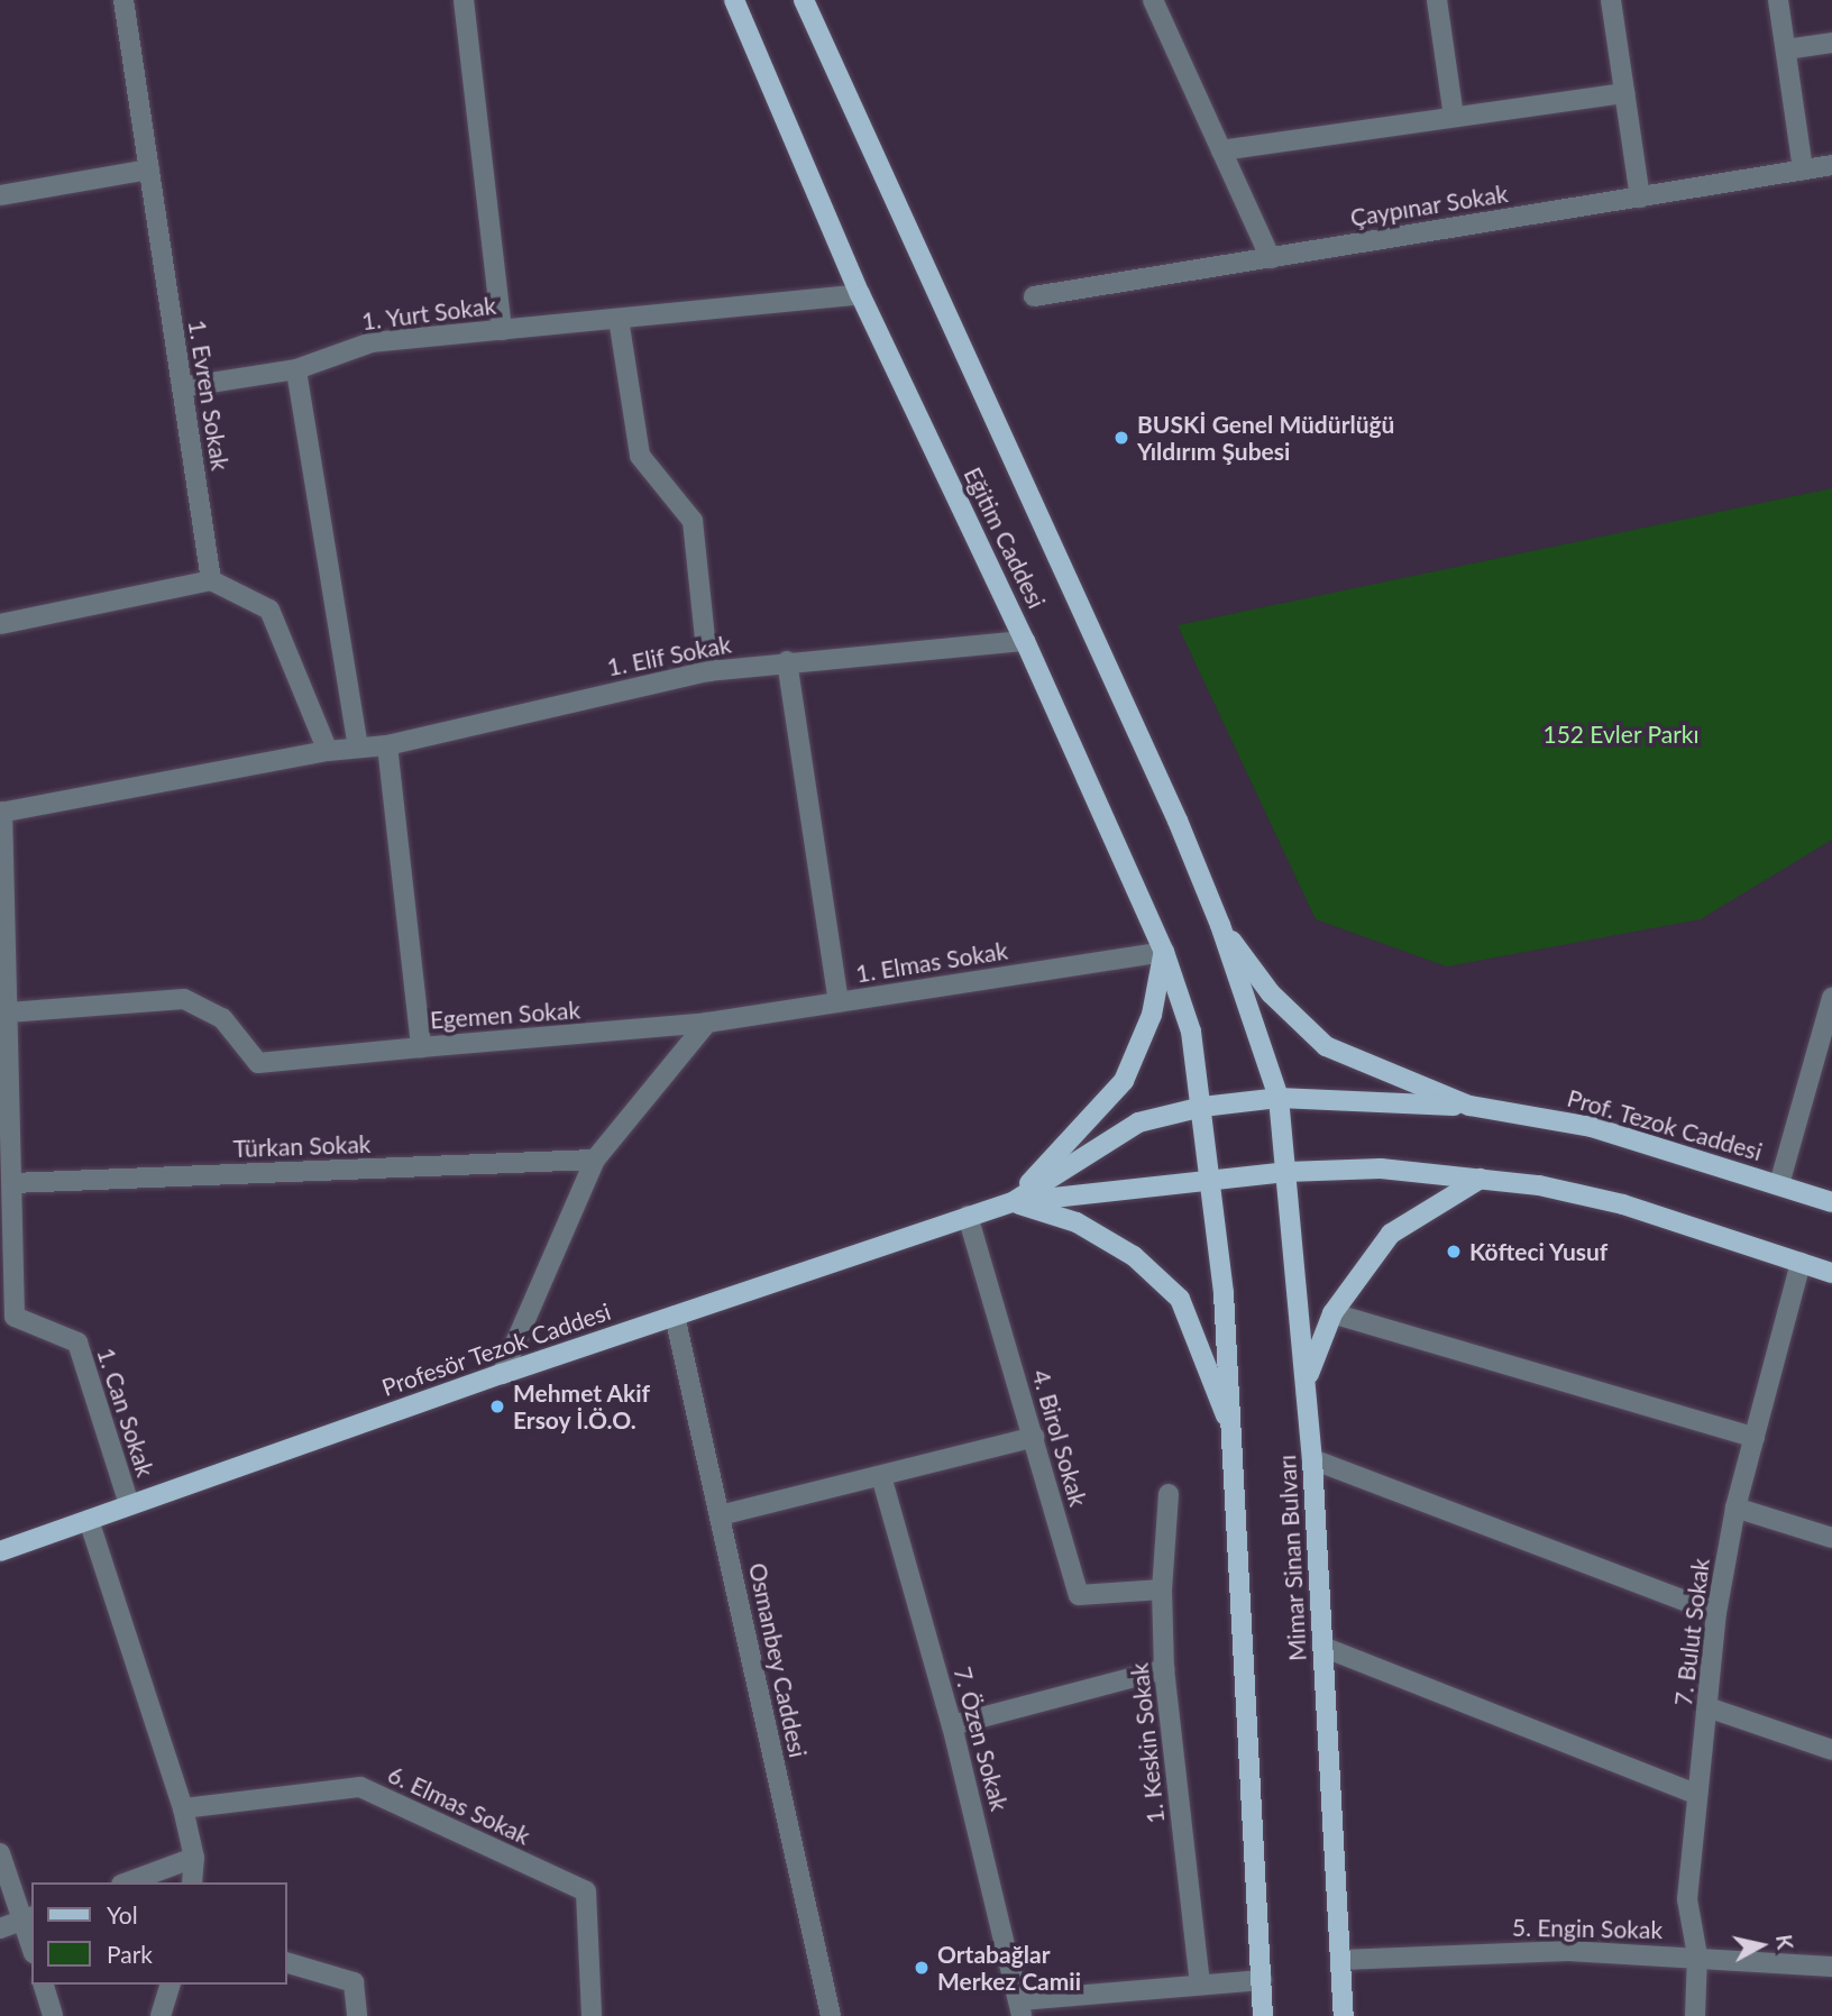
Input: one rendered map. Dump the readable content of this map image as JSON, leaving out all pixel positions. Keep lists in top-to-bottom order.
{
  "streets": {
    "main road": [
      "Eğitim Caddesi",
      "Prof. Tezok Caddesi",
      "Profesör Tezok Caddesi",
      "Mimar Sinan Bulvarı"
    ],
    "street": [
      "Çaypınar Sokak",
      "1. Yurt Sokak",
      "1. Evren Sokak",
      "1. Elif Sokak",
      "1. Elmas Sokak",
      "Egemen Sokak",
      "Türkan Sokak",
      "1. Can Sokak",
      "4. Birol Sokak",
      "7. Bulut Sokak",
      "Osmanbey Caddesi",
      "7. Özen Sokak",
      "1. Keskin Sokak",
      "6. Elmas Sokak",
      "5. Engin Sokak"
    ]
  },
  "crossings": [
    ["1. Yurt Sokak", "1. Evren Sokak"],
    ["1. Yurt Sokak", "Eğitim Caddesi"],
    ["Eğitim Caddesi", "1. Elif Sokak"],
    ["Eğitim Caddesi", "1. Elmas Sokak"],
    ["Eğitim Caddesi", "Prof. Tezok Caddesi"],
    ["Eğitim Caddesi", "Mimar Sinan Bulvarı"],
    ["1. Elif Sokak", "Egemen Sokak"],
    ["1. Elif Sokak", "1. Can Sokak"],
    ["1. Elmas Sokak", "Egemen Sokak"],
    ["Prof. Tezok Caddesi", "Mimar Sinan Bulvarı"],
    ["Türkan Sokak", "1. Can Sokak"],
    ["Profesör Tezok Caddesi", "1. Can Sokak"],
    ["Profesör Tezok Caddesi", "4. Birol Sokak"],
    ["Profesör Tezok Caddesi", "Osmanbey Caddesi"],
    ["4. Birol Sokak", "1. Keskin Sokak"],
    ["Mimar Sinan Bulvarı", "5. Engin Sokak"],
    ["7. Bulut Sokak", "5. Engin Sokak"]
  ],
  "parks": ["152 Evler Parkı"],
  "places": [
    "BUSKİ Genel Müdürlüğü Yıldırım Şubesi",
    "Köfteci Yusuf",
    "Mehmet Akif Ersoy İ.Ö.O.",
    "Ortabağlar Merkez Camii"
  ],
  "legend": ["Yol", "Park"],
  "north": "right"
}
